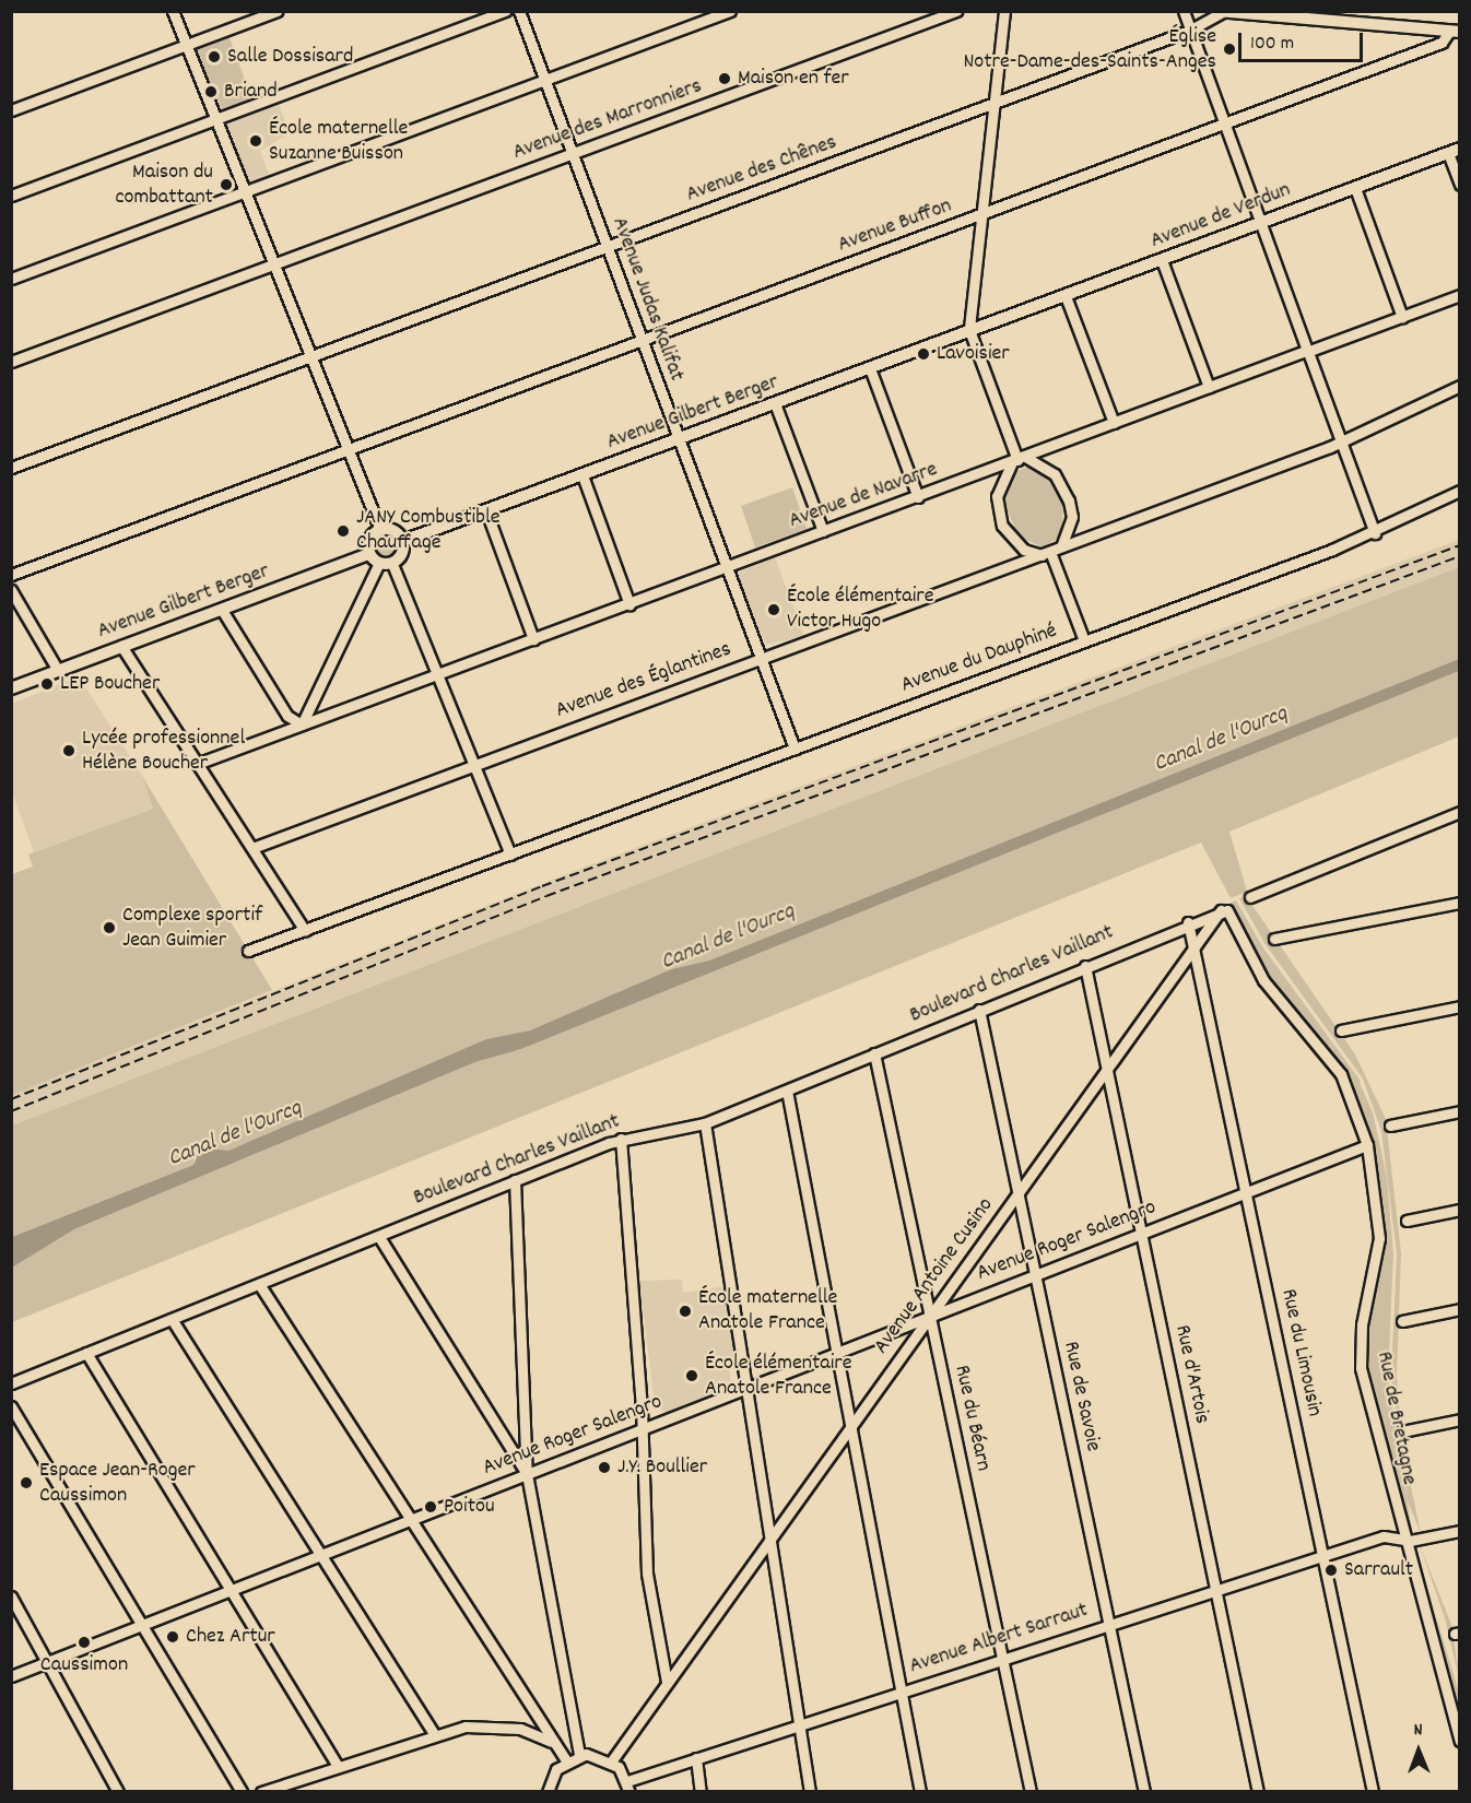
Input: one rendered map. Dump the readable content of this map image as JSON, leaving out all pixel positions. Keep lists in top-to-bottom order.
{
  "streets": {
    "street": [
      "Avenue des Marronniers",
      "Avenue des Chênes",
      "Avenue de Verdun",
      "Avenue Buffon",
      "Avenue Judas Kalifat",
      "Avenue Gilbert Berger",
      "Avenue de Navarre",
      "Avenue du Dauphiné",
      "Avenue des Églantines",
      "Boulevard Charles Vaillant",
      "Avenue Roger Salengro",
      "Avenue Antoine Cusino",
      "Rue du Limousin",
      "Rue d'Artois",
      "Rue de Savoie",
      "Rue du Béarn",
      "Rue de Bretagne",
      "Avenue Albert Sarraut"
    ]
  },
  "crossings": [
    ["Avenue des Marronniers", "Avenue Judas Kalifat"],
    ["Avenue des Chênes", "Avenue Judas Kalifat"],
    ["Avenue de Verdun", "Avenue Gilbert Berger"],
    ["Avenue Buffon", "Avenue Judas Kalifat"],
    ["Avenue Judas Kalifat", "Avenue Gilbert Berger"],
    ["Avenue Judas Kalifat", "Avenue de Navarre"],
    ["Avenue Judas Kalifat", "Avenue du Dauphiné"],
    ["Avenue Judas Kalifat", "Avenue des Églantines"],
    ["Avenue de Navarre", "Avenue des Églantines"],
    ["Boulevard Charles Vaillant", "Avenue Antoine Cusino"],
    ["Boulevard Charles Vaillant", "Rue du Limousin"],
    ["Boulevard Charles Vaillant", "Rue d'Artois"],
    ["Boulevard Charles Vaillant", "Rue de Savoie"],
    ["Boulevard Charles Vaillant", "Rue du Béarn"],
    ["Boulevard Charles Vaillant", "Rue de Bretagne"],
    ["Avenue Roger Salengro", "Avenue Antoine Cusino"],
    ["Avenue Roger Salengro", "Rue du Limousin"],
    ["Avenue Roger Salengro", "Rue d'Artois"],
    ["Avenue Roger Salengro", "Rue de Savoie"],
    ["Avenue Roger Salengro", "Rue du Béarn"],
    ["Avenue Roger Salengro", "Rue de Bretagne"],
    ["Avenue Antoine Cusino", "Rue du Limousin"],
    ["Avenue Antoine Cusino", "Rue d'Artois"],
    ["Avenue Antoine Cusino", "Rue de Savoie"],
    ["Avenue Antoine Cusino", "Rue du Béarn"],
    ["Avenue Antoine Cusino", "Rue de Bretagne"],
    ["Rue du Limousin", "Avenue Albert Sarraut"],
    ["Rue d'Artois", "Avenue Albert Sarraut"],
    ["Rue de Savoie", "Avenue Albert Sarraut"],
    ["Rue du Béarn", "Avenue Albert Sarraut"],
    ["Rue de Bretagne", "Avenue Albert Sarraut"]
  ],
  "water": ["Canal de l'Ourcq"],
  "places": [
    "Église Notre-Dame-des-Saints-Anges",
    "Salle Dossisard",
    "Maison en fer",
    "Briand",
    "École maternelle Suzanne Buisson",
    "Maison du combattant",
    "Lavoisier",
    "JANY Combustible Chauffage",
    "École élémentaire Victor Hugo",
    "LEP Boucher",
    "Lycée professionnel Hélène Boucher",
    "Complexe sportif Jean Guimier",
    "École maternelle Anatole France",
    "École élémentaire Anatole France",
    "J.Y. Boullier",
    "Espace Jean-Roger Caussimon",
    "Poitou",
    "Sarrault",
    "Chez Artur",
    "Caussimon"
  ],
  "scale_bar": "100 m",
  "north": "top"
}
